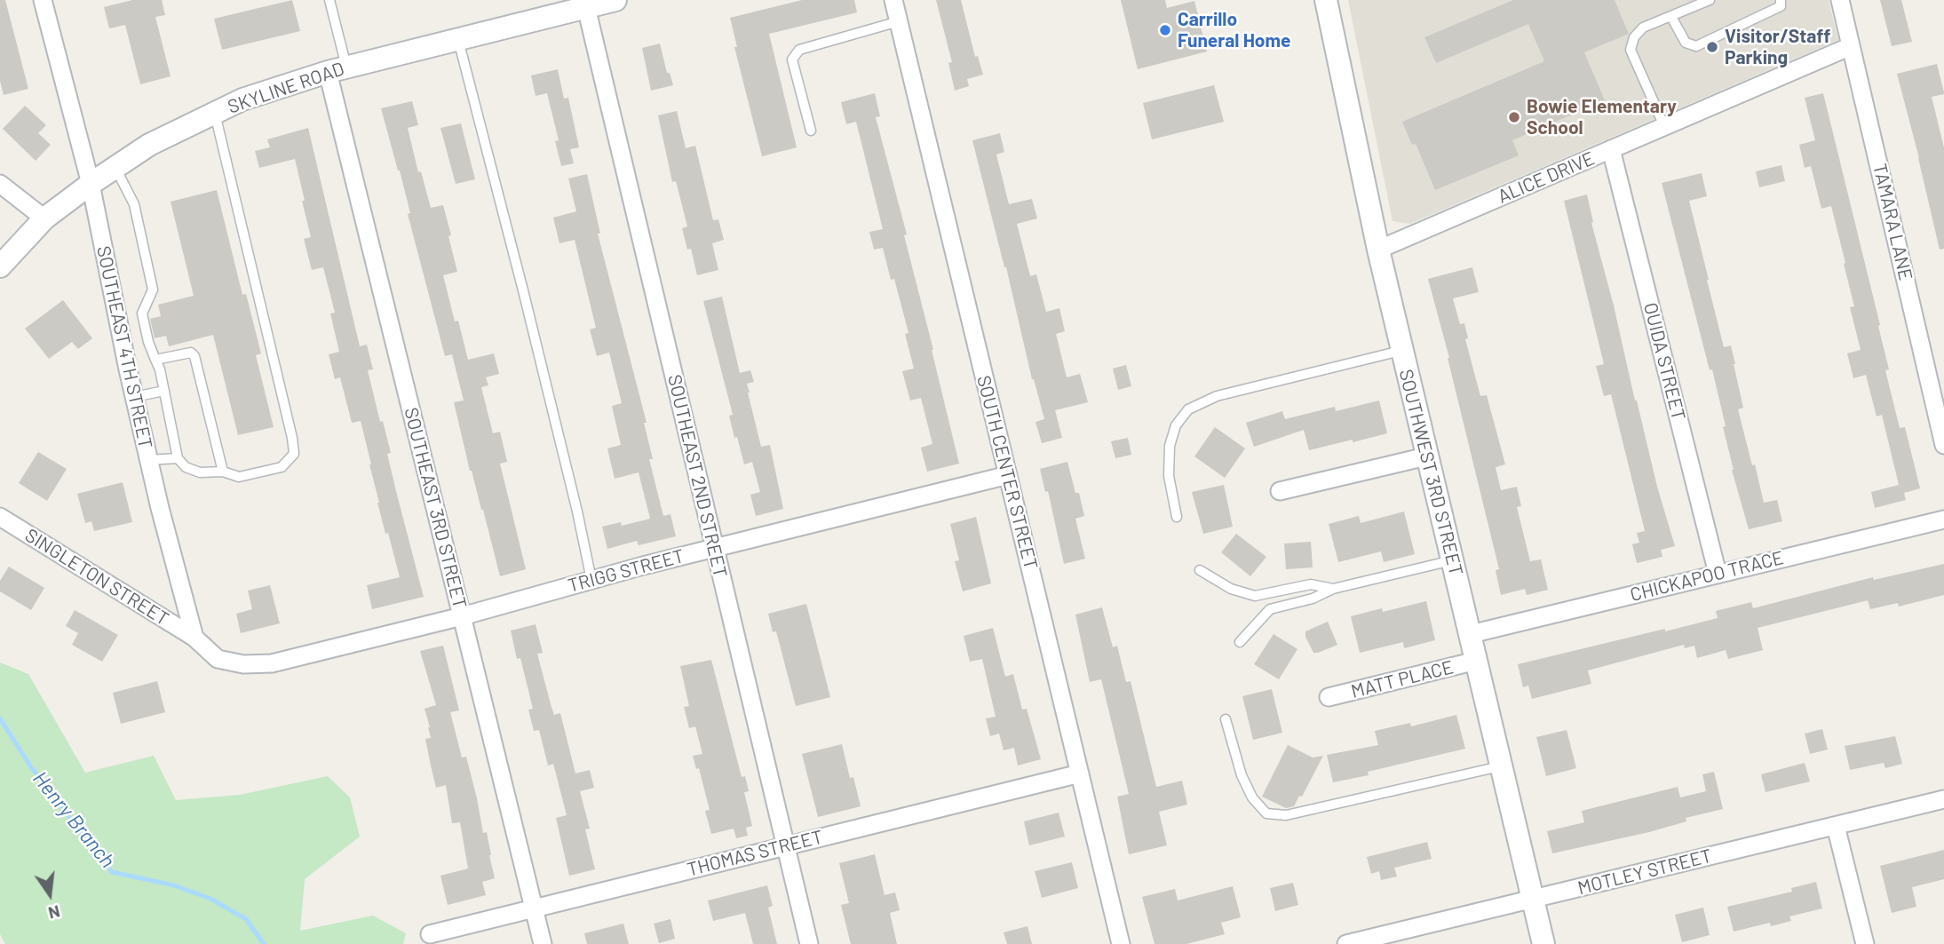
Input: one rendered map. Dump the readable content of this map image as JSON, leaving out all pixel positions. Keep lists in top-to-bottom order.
{
  "streets": {
    "street": [
      "SKYLINE ROAD",
      "ALICE DRIVE",
      "TAMARA LANE",
      "SOUTHEAST 4TH STREET",
      "OUIDA STREET",
      "SOUTH CENTER STREET",
      "SOUTHWEST 3RD STREET",
      "SOUTHEAST 2ND STREET",
      "SOUTHEAST 3RD STREET",
      "TRIGG STREET",
      "CHICKAPOO TRACE",
      "SINGLETON STREET",
      "MATT PLACE",
      "THOMAS STREET",
      "MOTLEY STREET"
    ]
  },
  "crossings": [
    ["SKYLINE ROAD", "SOUTHEAST 4TH STREET"],
    ["SKYLINE ROAD", "SOUTHEAST 2ND STREET"],
    ["SKYLINE ROAD", "SOUTHEAST 3RD STREET"],
    ["ALICE DRIVE", "TAMARA LANE"],
    ["ALICE DRIVE", "OUIDA STREET"],
    ["ALICE DRIVE", "SOUTHWEST 3RD STREET"],
    ["SOUTHEAST 4TH STREET", "TRIGG STREET"],
    ["SOUTHEAST 4TH STREET", "SINGLETON STREET"],
    ["OUIDA STREET", "CHICKAPOO TRACE"],
    ["SOUTH CENTER STREET", "TRIGG STREET"],
    ["SOUTH CENTER STREET", "THOMAS STREET"],
    ["SOUTHWEST 3RD STREET", "CHICKAPOO TRACE"],
    ["SOUTHWEST 3RD STREET", "MATT PLACE"],
    ["SOUTHWEST 3RD STREET", "MOTLEY STREET"],
    ["SOUTHEAST 2ND STREET", "TRIGG STREET"],
    ["SOUTHEAST 2ND STREET", "THOMAS STREET"],
    ["SOUTHEAST 3RD STREET", "TRIGG STREET"],
    ["SOUTHEAST 3RD STREET", "THOMAS STREET"],
    ["TRIGG STREET", "SINGLETON STREET"]
  ],
  "water": ["Henry Branch"],
  "places": ["Carrillo Funeral Home", "Visitor/Staff Parking", "Bowie Elementary School"],
  "north": "bottom"
}
